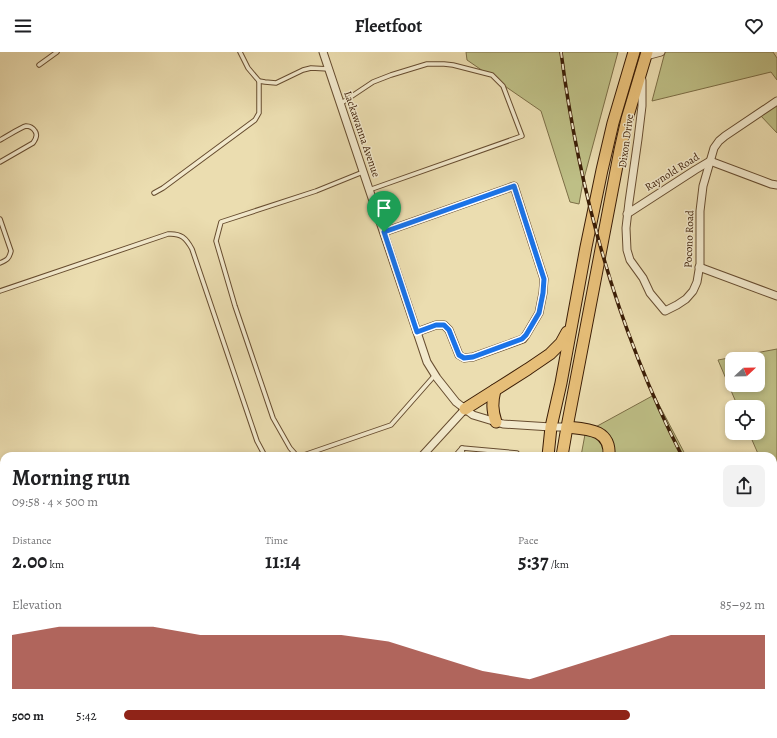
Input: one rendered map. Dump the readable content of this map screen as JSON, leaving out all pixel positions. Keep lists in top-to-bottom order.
{
  "streets": {
    "street": [
      "Lackawanna Avenue",
      "Dixon Drive",
      "Raynold Road",
      "Pocono Road"
    ]
  },
  "crossings": [
    ["Dixon Drive", "Raynold Road"],
    ["Dixon Drive", "Pocono Road"],
    ["Raynold Road", "Pocono Road"]
  ],
  "north": "right",
  "page": {
    "header": "Fleetfoot",
    "heading": ["Morning run", "09:58 · 4 × 500 m"],
    "stats": [
      ["Distance", "2.00 km"],
      ["Time", "11:14"],
      ["Pace", "5:37 /km"]
    ],
    "chart": ["Elevation", "85–92 m"],
    "list": [
      {
        "name": "500 m",
        "note": "5:42"
      }
    ]
  }
}
